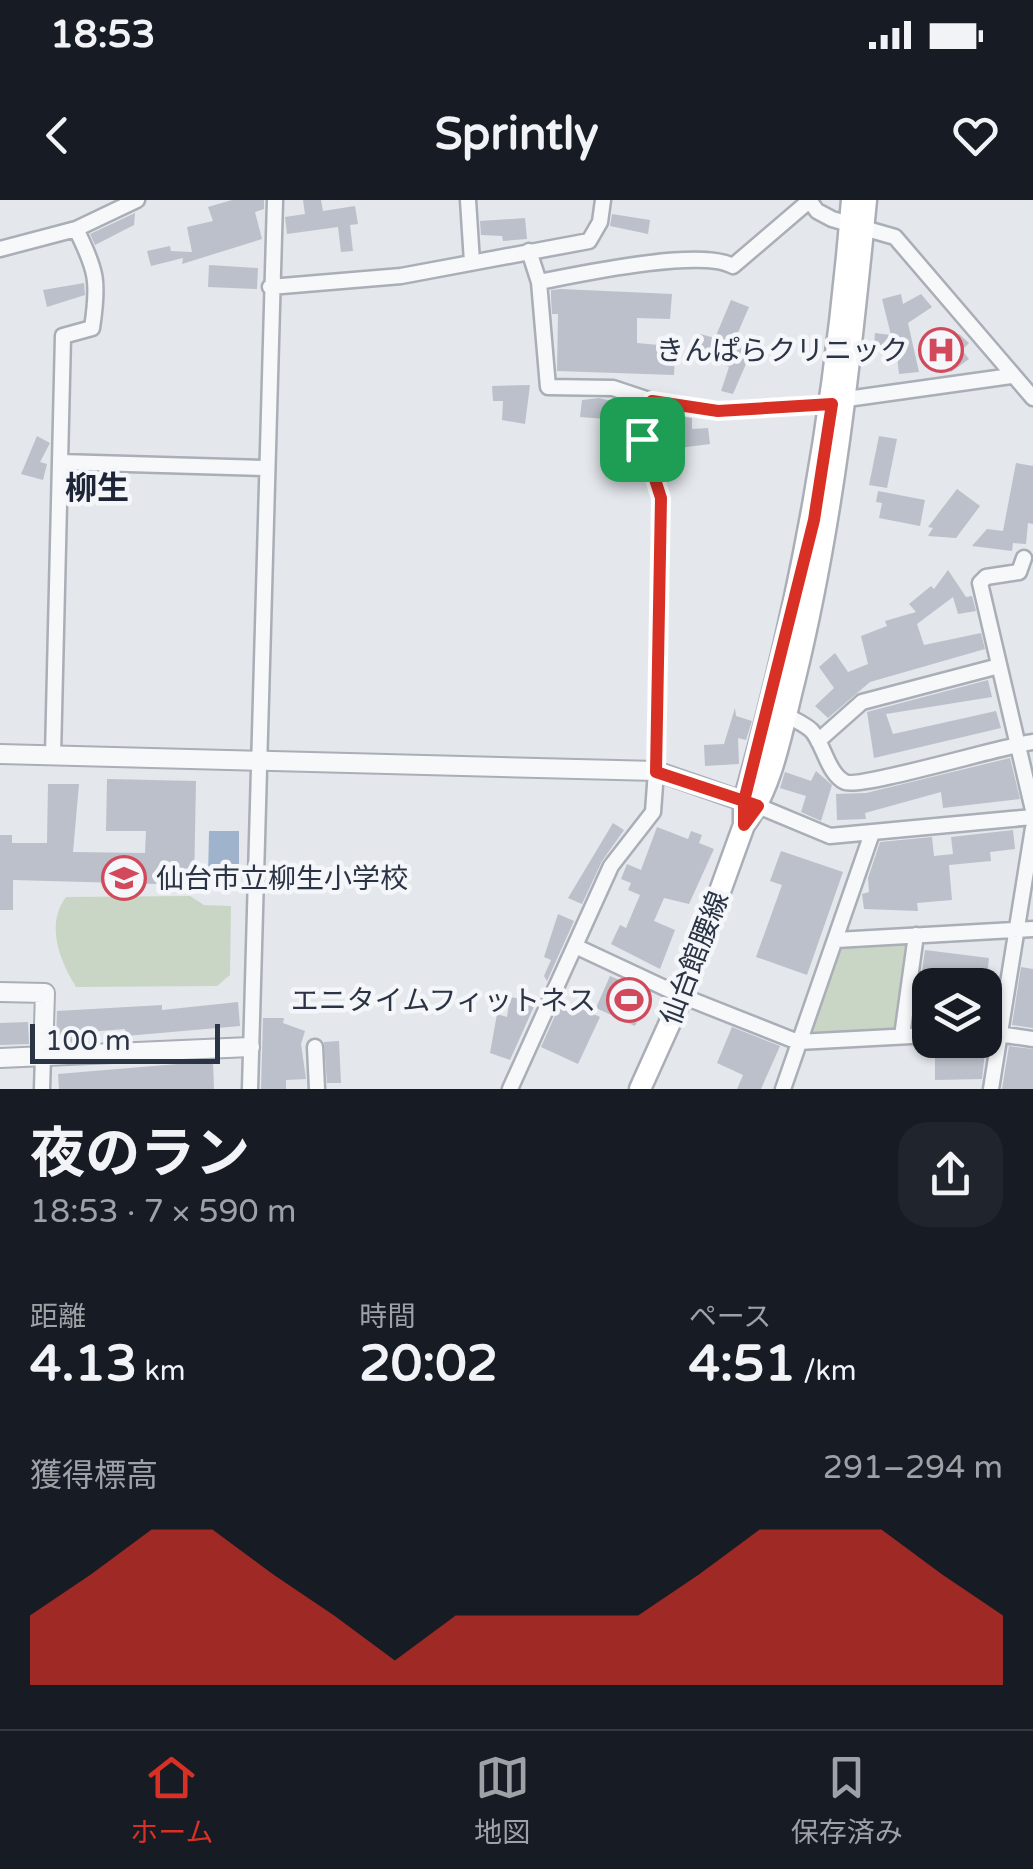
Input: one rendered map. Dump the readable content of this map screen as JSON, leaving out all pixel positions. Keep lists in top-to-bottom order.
{
  "streets": {
    "main road": ["仙台館腰線"]
  },
  "districts": ["柳生"],
  "places": {
    "hospital": ["きんぱらクリニック"],
    "school or university": ["仙台市立柳生小学校"],
    "sports": ["エニタイムフィットネス"]
  },
  "scale_bar": "100 m",
  "page": {
    "status": "18:53",
    "header": "Sprintly",
    "scale": "100 m",
    "heading": ["夜のラン", "18:53 · 7 × 590 m"],
    "stats": [
      ["距離", "4.13 km"],
      ["時間", "20:02"],
      ["ペース", "4:51 /km"]
    ],
    "chart": ["獲得標高", "291–294 m"],
    "tabs": ["ホーム", "地図", "保存済み"]
  }
}
